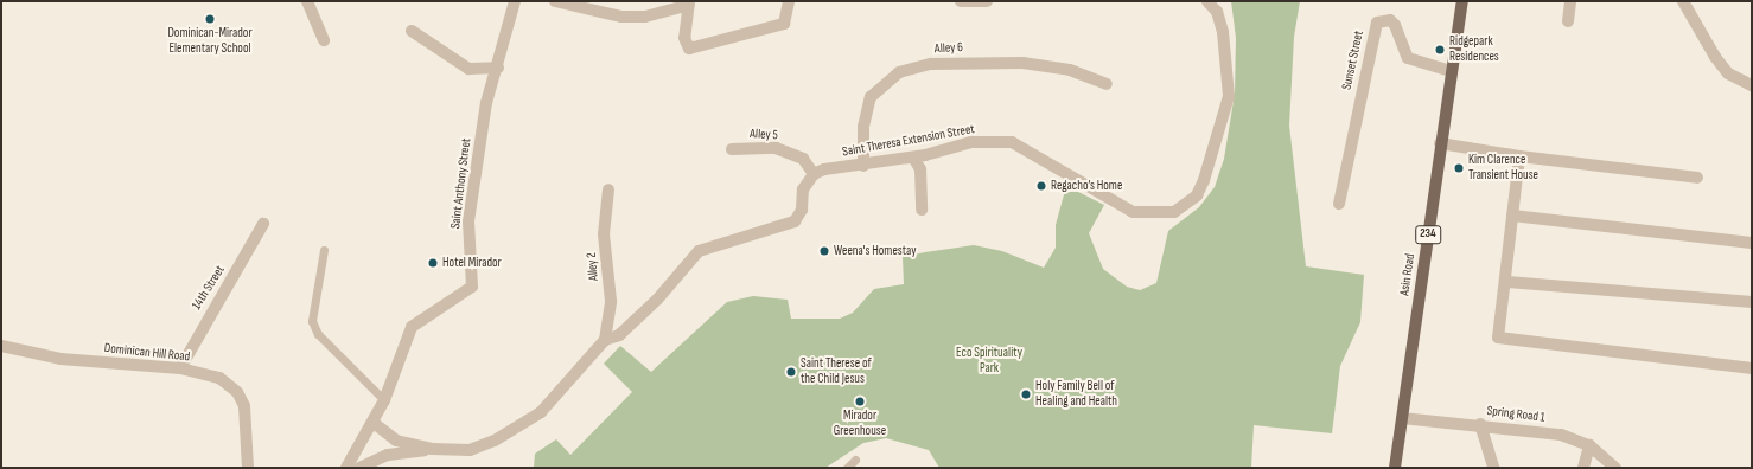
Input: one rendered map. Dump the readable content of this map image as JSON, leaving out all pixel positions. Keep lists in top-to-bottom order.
{
  "streets": {
    "main road": ["234", "Asin Road"],
    "street": [
      "Alley 6",
      "Sunset Street",
      "Alley 5",
      "Saint Theresa Extension Street",
      "Saint Anthony Street",
      "Alley 2",
      "14th Street",
      "Dominican Hill Road",
      "Spring Road 1"
    ]
  },
  "crossings": [
    ["Alley 6", "Saint Theresa Extension Street"],
    ["Sunset Street", "Asin Road"],
    ["Alley 5", "Saint Theresa Extension Street"],
    ["Asin Road", "Spring Road 1"],
    ["14th Street", "Dominican Hill Road"]
  ],
  "parks": ["Eco Spirituality Park"],
  "places": [
    "Dominican-Mirador Elementary School",
    "Ridgepark Residences",
    "Kim Clarence Transient House",
    "Regacho’s Home",
    "Weena's Homestay",
    "Hotel Mirador",
    "Saint Therese of the Child Jesus",
    "Holy Family Bell of Healing and Health",
    "Mirador Greenhouse"
  ]
}
